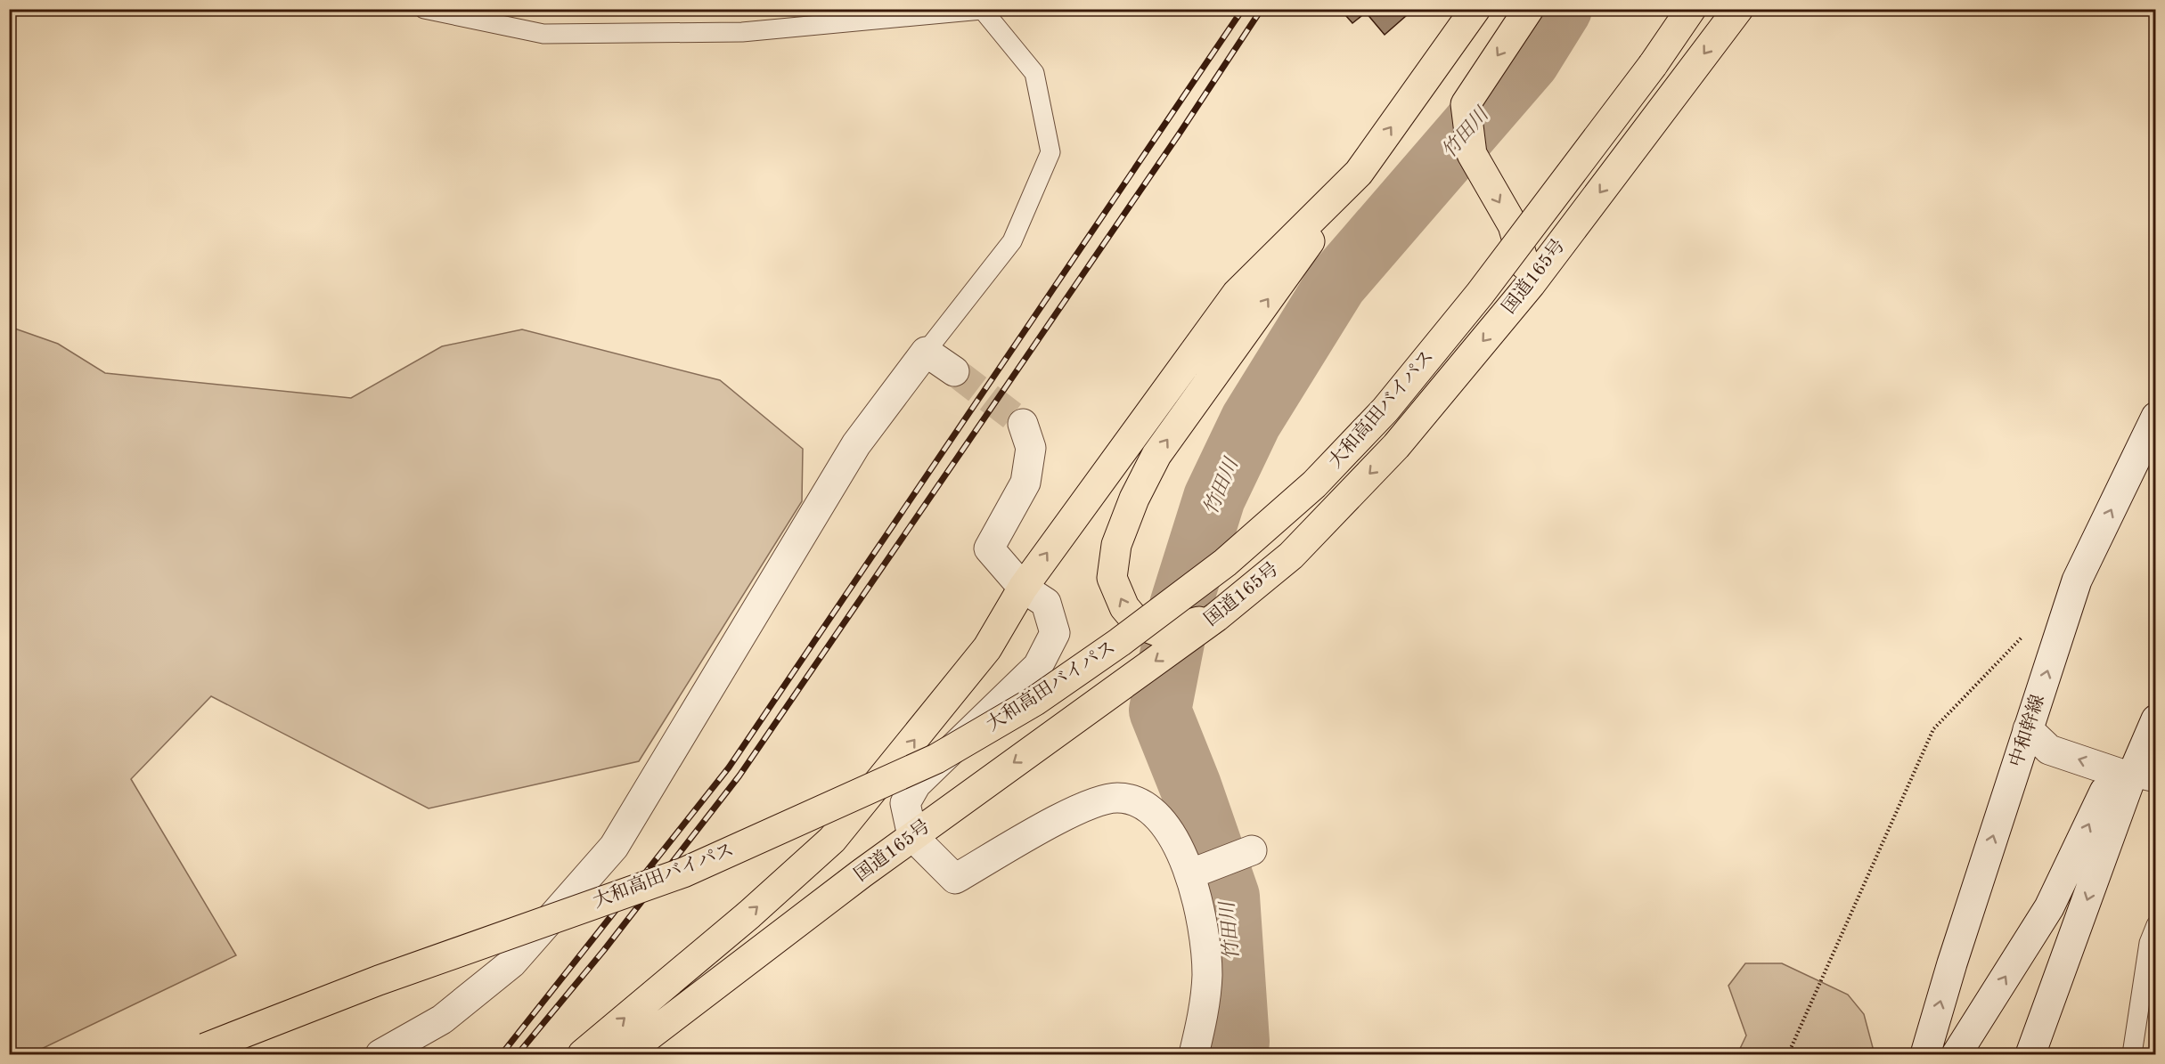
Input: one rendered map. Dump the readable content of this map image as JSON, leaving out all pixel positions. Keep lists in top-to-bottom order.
{
  "streets": {
    "highway": ["国道165号", "大和高田バイパス"],
    "street": ["中和幹線"]
  },
  "water": ["竹田川"]
}
